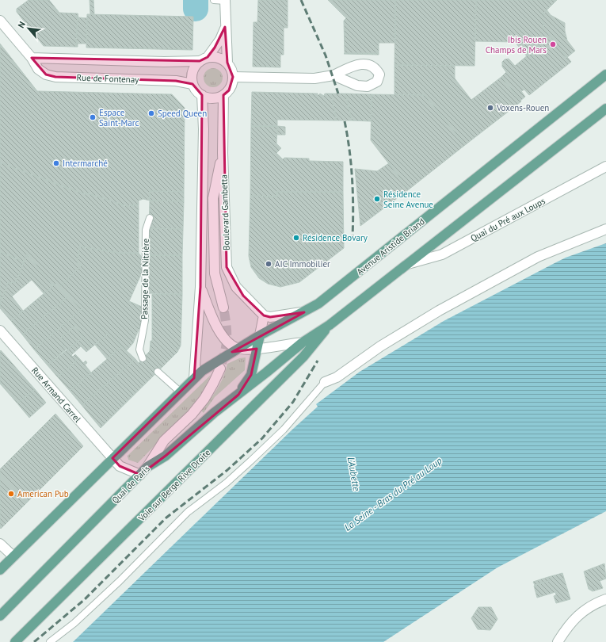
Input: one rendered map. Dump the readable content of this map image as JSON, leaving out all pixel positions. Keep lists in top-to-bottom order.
{
  "streets": {
    "main road": ["Avenue Aristide Briand", "Quai de Paris", "Voie sur Berge Rive Droite"],
    "street": [
      "Rue de Fontenay",
      "Boulevard Gambetta",
      "Quai du Pré aux Loups",
      "Rue Armand Carrel"
    ],
    "lane": ["Passage de la Nitrière"]
  },
  "crossings": [
    ["Rue de Fontenay", "Boulevard Gambetta"],
    ["Rue Armand Carrel", "Quai de Paris"]
  ],
  "water": ["L'Aubette", "La Seine - Bras du Pré au Loup"],
  "places": [
    "Ibis Rouen Champs de Mars",
    "Voxens-Rouen",
    "Speed Queen",
    "Espace Saint-Marc",
    "Intermarché",
    "Résidence Seine Avenue",
    "Résidence Bovary",
    "AIC Immobilier",
    "American Pub"
  ],
  "north": "top left"
}
